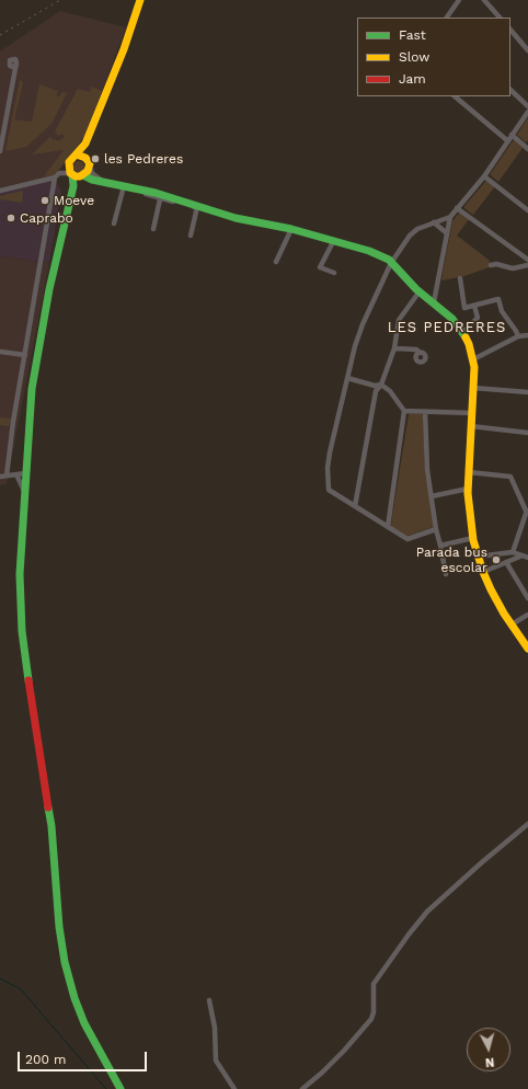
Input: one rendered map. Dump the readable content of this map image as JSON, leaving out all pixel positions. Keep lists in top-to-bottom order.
{
  "districts": ["LES PEDRERES"],
  "places": [
    "les Pedreres",
    "Moeve",
    "Caprabo",
    "Parada bus escolar"
  ],
  "legend": ["Fast", "Slow", "Jam"],
  "scale_bar": "200 m",
  "north": "bottom"
}
